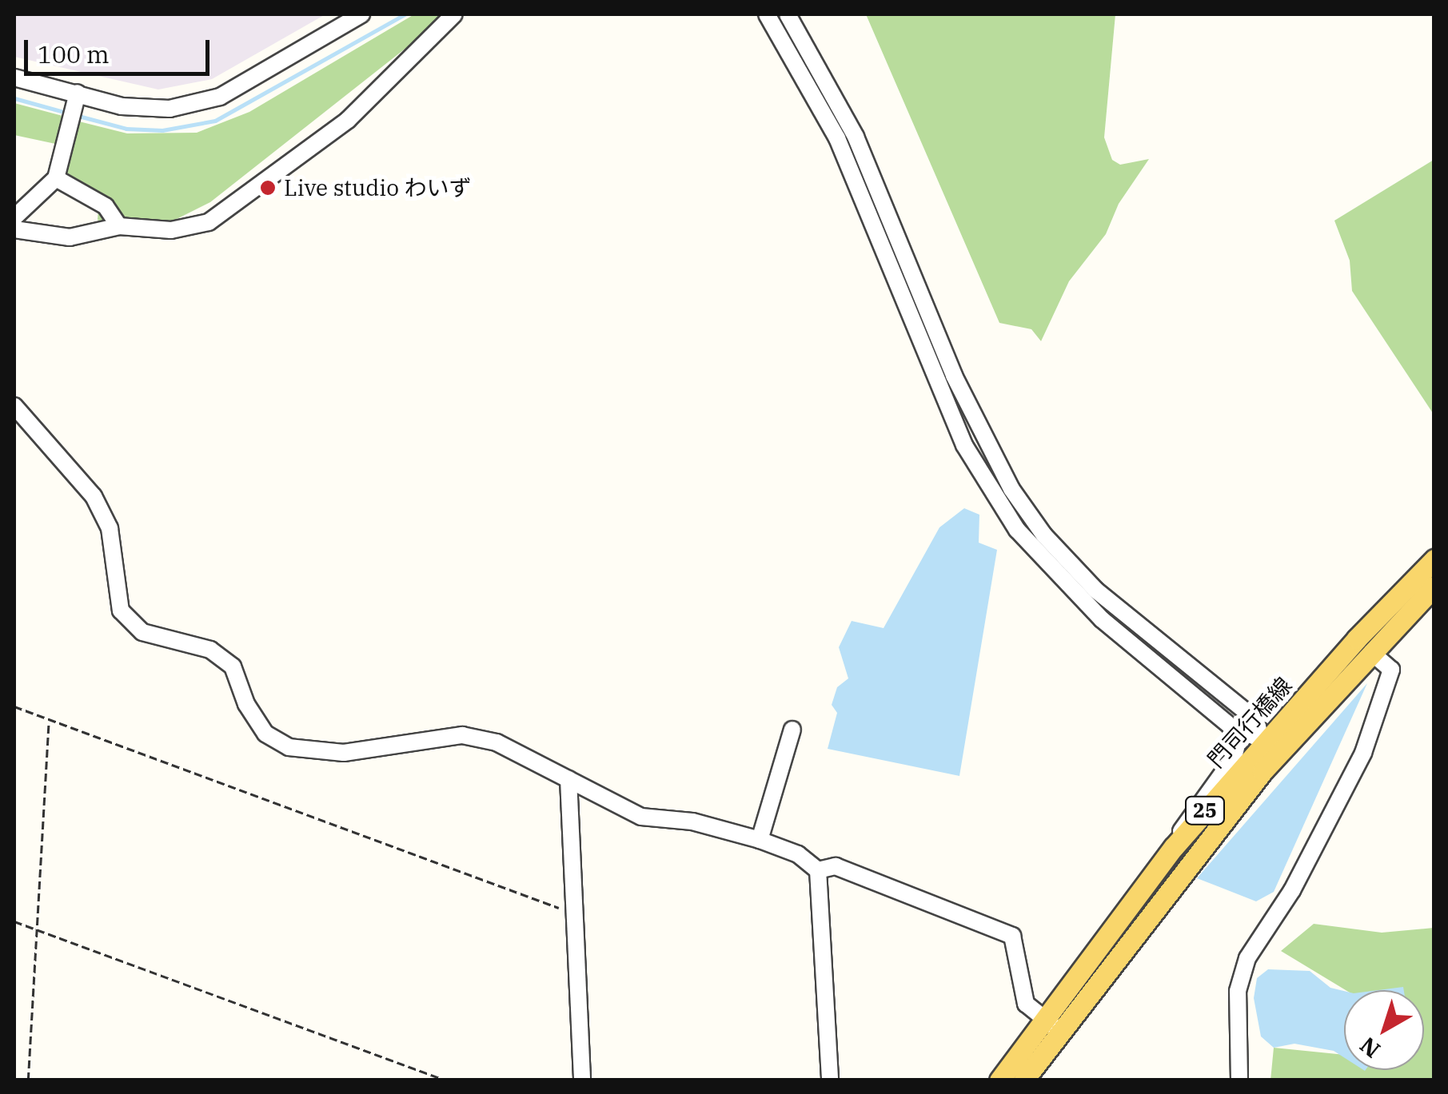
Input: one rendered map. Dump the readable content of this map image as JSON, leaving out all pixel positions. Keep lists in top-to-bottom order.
{
  "streets": {
    "main road": ["門司行橋線", "25"]
  },
  "places": ["Live studio わいず"],
  "scale_bar": "100 m",
  "north": "bottom left"
}
